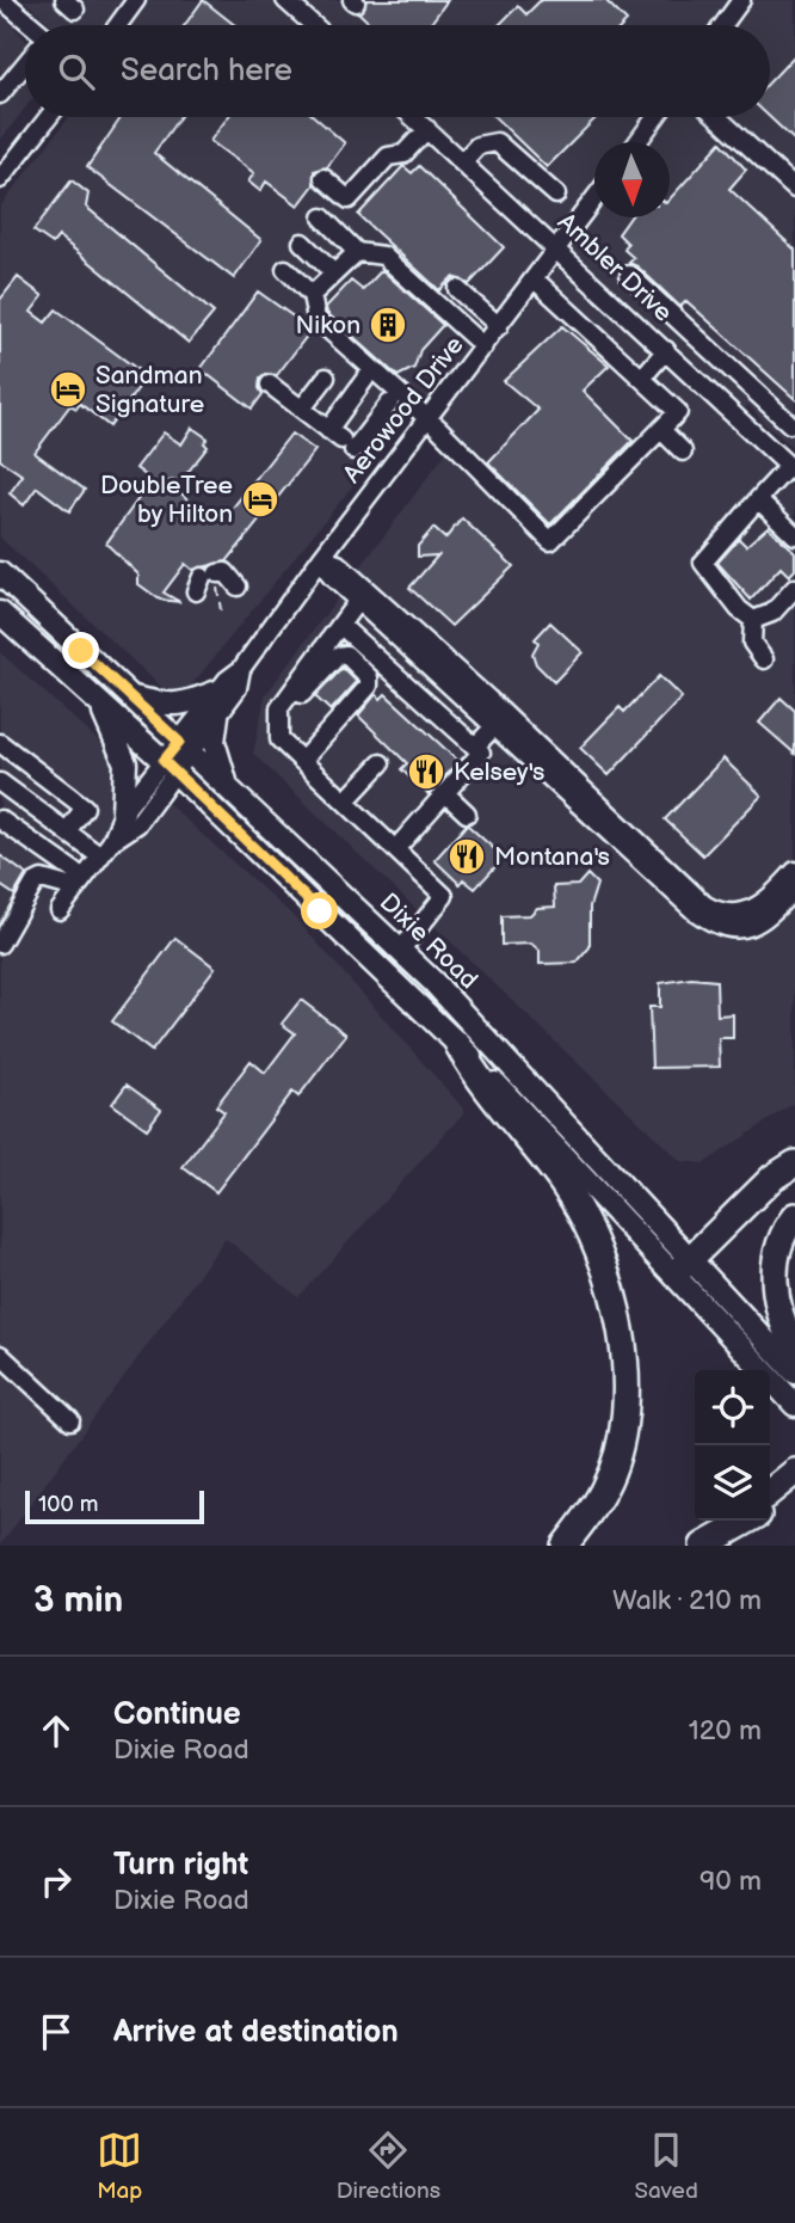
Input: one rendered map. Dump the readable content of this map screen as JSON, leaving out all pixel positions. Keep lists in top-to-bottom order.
{
  "streets": {
    "main road": ["Dixie Road"],
    "street": ["Ambler Drive", "Aerowood Drive"]
  },
  "crossings": [
    ["Ambler Drive", "Aerowood Drive"],
    ["Aerowood Drive", "Dixie Road"]
  ],
  "places": {
    "building": ["Nikon"],
    "hotel": ["Sandman Signature", "DoubleTree by Hilton"],
    "restaurant": ["Kelsey's", "Montana's"]
  },
  "scale_bar": "100 m",
  "north": "bottom",
  "page": {
    "search": "Search here",
    "scale": "100 m",
    "heading": ["3 min", "Walk · 210 m"],
    "list": [
      ["Continue", "Dixie Road", "120 m"],
      ["Turn right", "Dixie Road", "90 m"],
      "Arrive at destination"
    ],
    "nav": ["Map", "Directions", "Saved"]
  }
}
